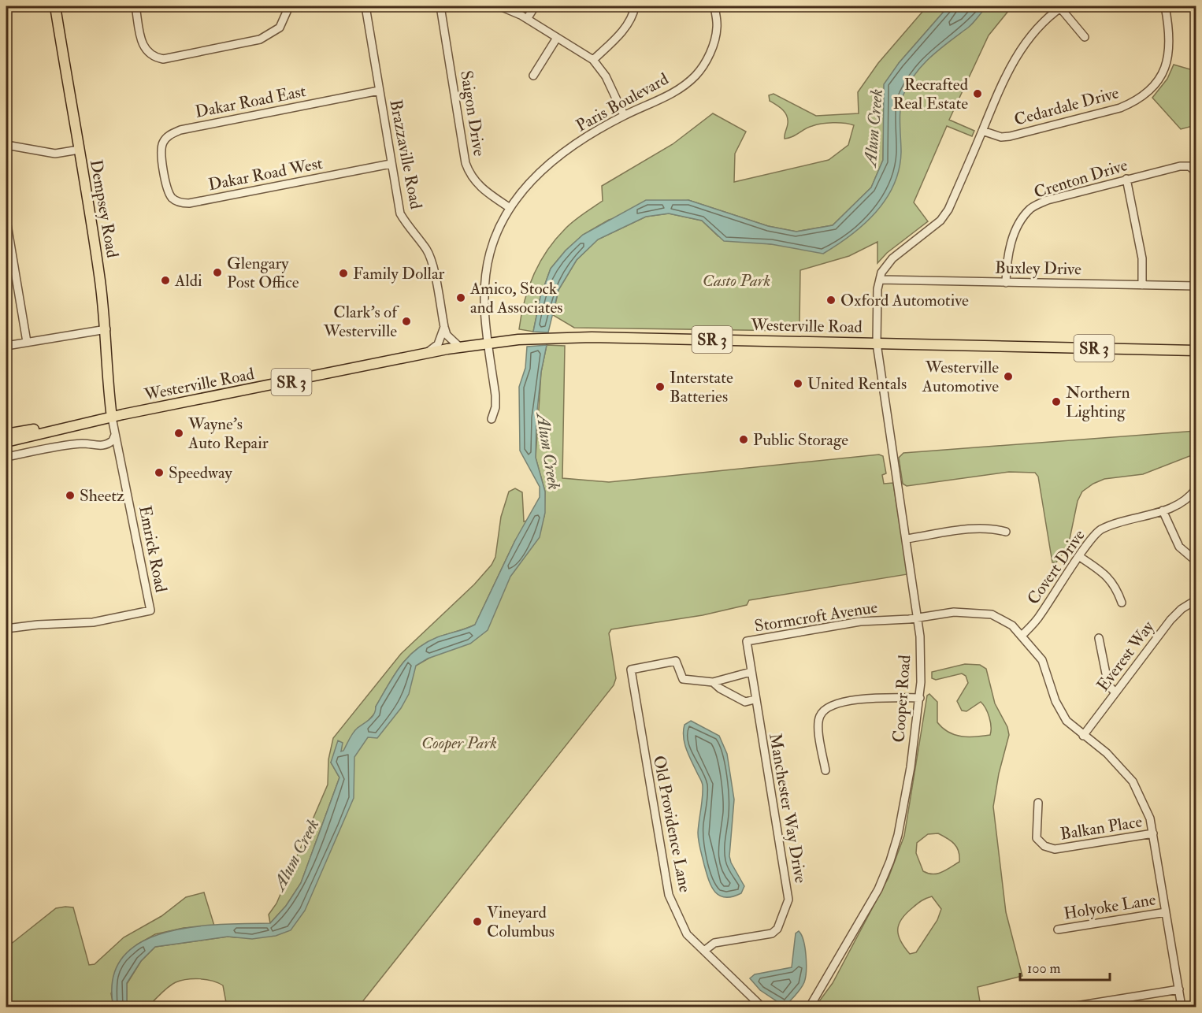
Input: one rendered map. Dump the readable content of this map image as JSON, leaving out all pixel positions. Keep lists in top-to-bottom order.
{
  "streets": {
    "main road": ["Dempsey Road", "Westerville Road", "SR 3"],
    "street": [
      "Dakar Road East",
      "Paris Boulevard",
      "Cedardale Drive",
      "Saigon Drive",
      "Brazzaville Road",
      "Dakar Road West",
      "Crenton Drive",
      "Buxley Drive",
      "Emrick Road",
      "Covert Drive",
      "Stormcroft Avenue",
      "Everest Way",
      "Cooper Road",
      "Manchester Way Drive",
      "Old Providence Lane",
      "Balkan Place",
      "Holyoke Lane"
    ]
  },
  "crossings": [
    ["Dakar Road East", "Brazzaville Road"],
    ["Dakar Road East", "Dakar Road West"],
    ["Paris Boulevard", "Saigon Drive"],
    ["Paris Boulevard", "Westerville Road"],
    ["Brazzaville Road", "Dakar Road West"],
    ["Brazzaville Road", "Westerville Road"],
    ["Crenton Drive", "Buxley Drive"],
    ["Dempsey Road", "Westerville Road"],
    ["Dempsey Road", "Emrick Road"],
    ["Buxley Drive", "Cooper Road"],
    ["Westerville Road", "Emrick Road"],
    ["Westerville Road", "Cooper Road"],
    ["Covert Drive", "Stormcroft Avenue"],
    ["Stormcroft Avenue", "Everest Way"],
    ["Stormcroft Avenue", "Cooper Road"],
    ["Stormcroft Avenue", "Manchester Way Drive"],
    ["Stormcroft Avenue", "Balkan Place"],
    ["Stormcroft Avenue", "Holyoke Lane"],
    ["Manchester Way Drive", "Old Providence Lane"]
  ],
  "water": ["Alum Creek"],
  "parks": ["Casto Park", "Cooper Park"],
  "places": [
    "Recrafted Real Estate",
    "Glengary Post Office",
    "Family Dollar",
    "Aldi",
    "Amico, Stock and Associates",
    "Oxford Automotive",
    "Clark's of Westerville",
    "Westerville Automotive",
    "United Rentals",
    "Interstate Batteries",
    "Northern Lighting",
    "Wayne's Auto Repair",
    "Public Storage",
    "Speedway",
    "Sheetz",
    "Vineyard Columbus"
  ],
  "scale_bar": "100 m"
}
